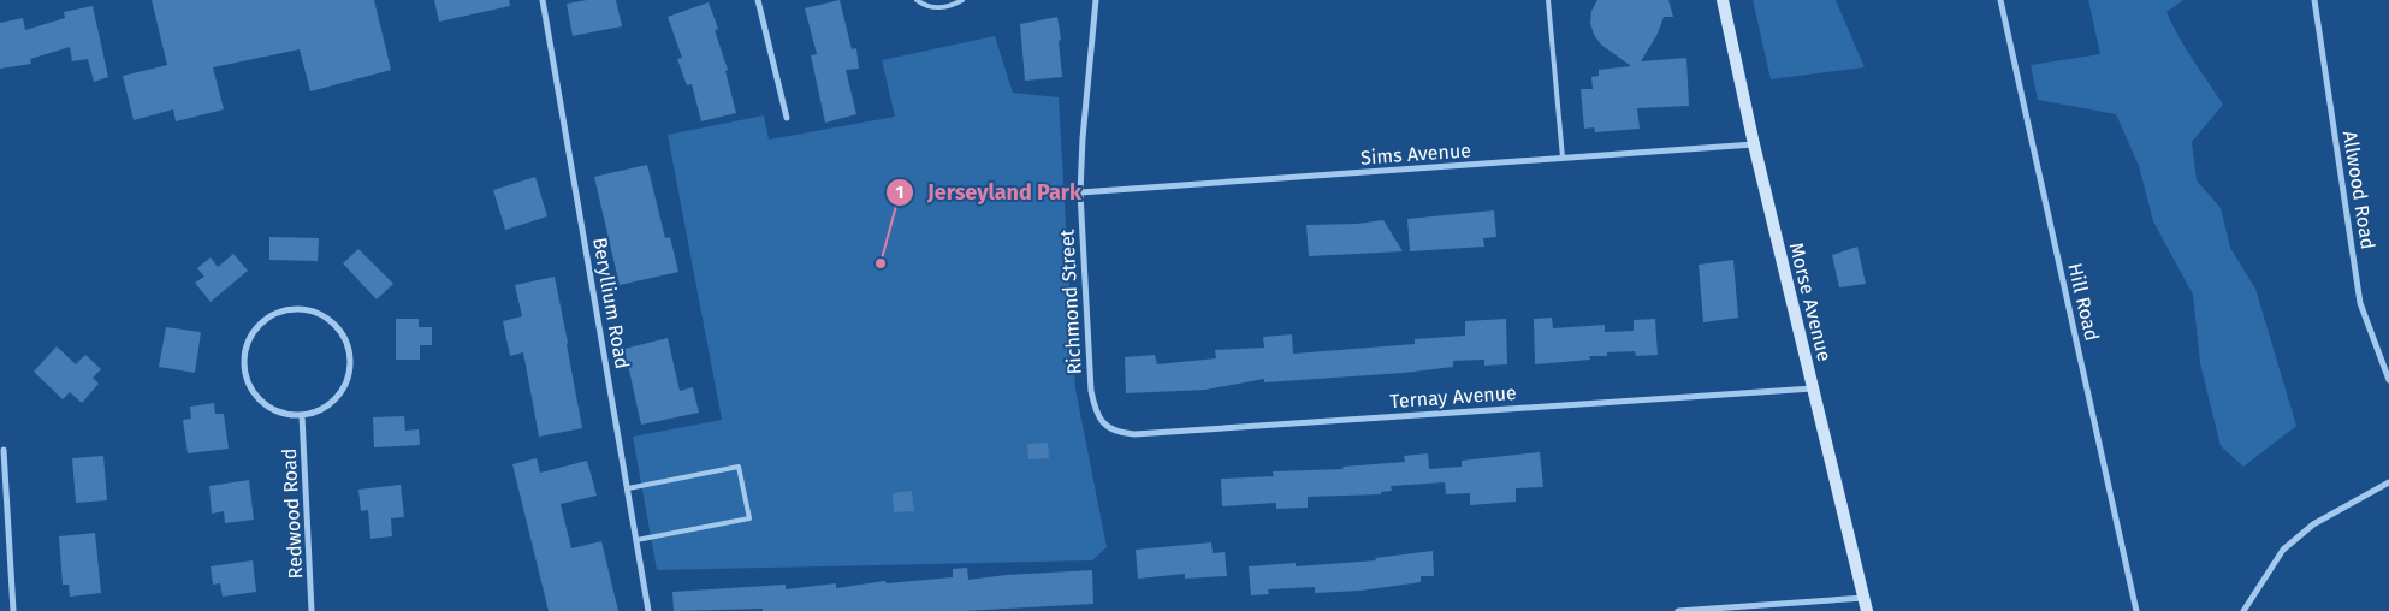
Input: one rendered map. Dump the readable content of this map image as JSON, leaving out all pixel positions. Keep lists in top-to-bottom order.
{
  "streets": {
    "street": [
      "Sims Avenue",
      "Allwood Road",
      "Richmond Street",
      "Morse Avenue",
      "Hill Road",
      "Beryllium Road",
      "Ternay Avenue",
      "Redwood Road"
    ]
  },
  "crossings": [
    ["Sims Avenue", "Richmond Street"],
    ["Sims Avenue", "Morse Avenue"],
    ["Richmond Street", "Ternay Avenue"],
    ["Morse Avenue", "Ternay Avenue"]
  ],
  "places": ["Jerseyland Park"]
}
